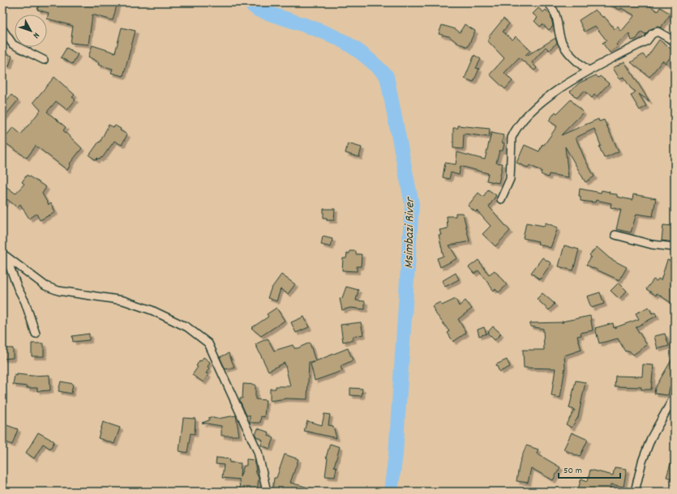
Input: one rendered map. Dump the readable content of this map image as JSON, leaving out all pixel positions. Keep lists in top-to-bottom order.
{
  "water": ["Msimbazi River"],
  "scale_bar": "50 m",
  "north": "bottom right"
}
